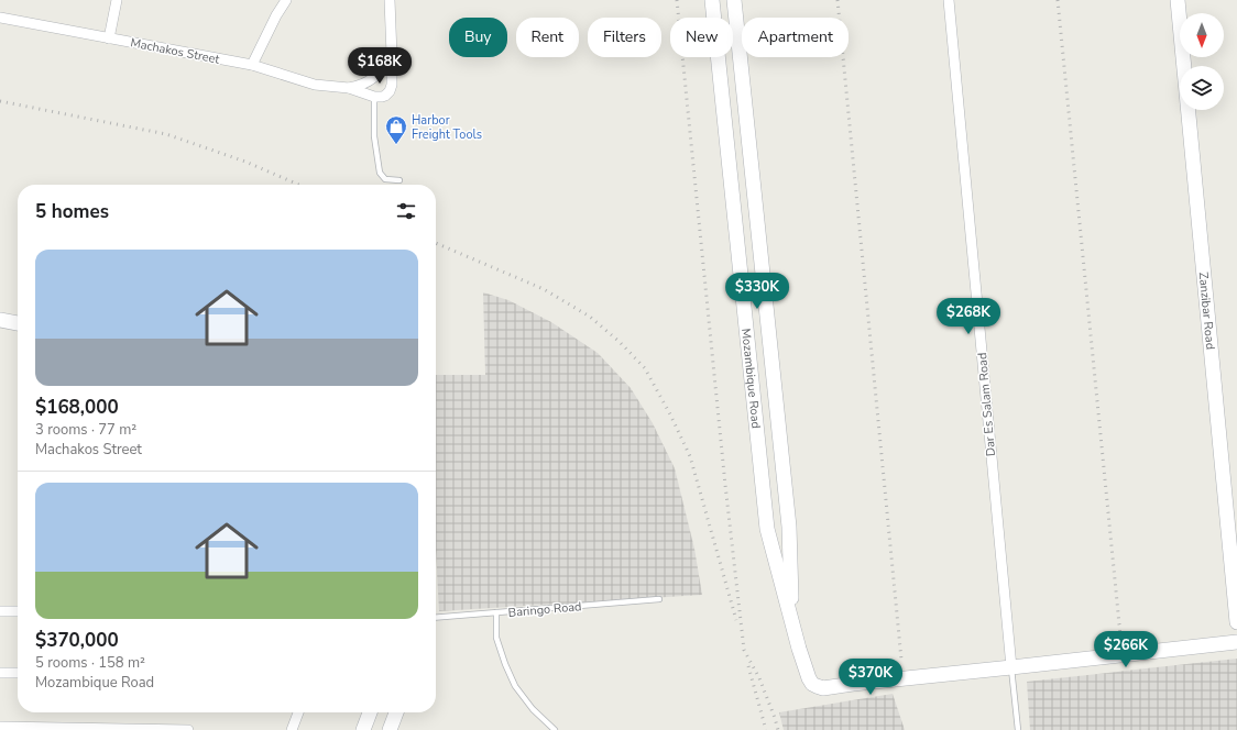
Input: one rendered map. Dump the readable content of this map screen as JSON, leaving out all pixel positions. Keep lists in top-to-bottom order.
{
  "streets": {
    "street": [
      "Machakos Street",
      "Zanzibar Road",
      "Mozambique Road",
      "Dar Es Salam Road"
    ],
    "lane": ["Baringo Road"]
  },
  "crossings": [
    ["Mozambique Road", "Dar Es Salam Road"]
  ],
  "places": {
    "shop": ["Harbor Freight Tools"]
  },
  "north": "bottom",
  "page": {
    "chip": [
      "Buy",
      "Rent",
      "Filters",
      "New",
      "Apartment"
    ],
    "price": [
      "$168K",
      "$330K",
      "$268K",
      "$266K",
      "$370K"
    ],
    "heading": "5 homes",
    "list": [
      {
        "name": "$168,000",
        "note": "3 rooms · 77 m² · Machakos Street"
      },
      {
        "name": "$370,000",
        "note": "5 rooms · 158 m² · Mozambique Road"
      }
    ]
  }
}
